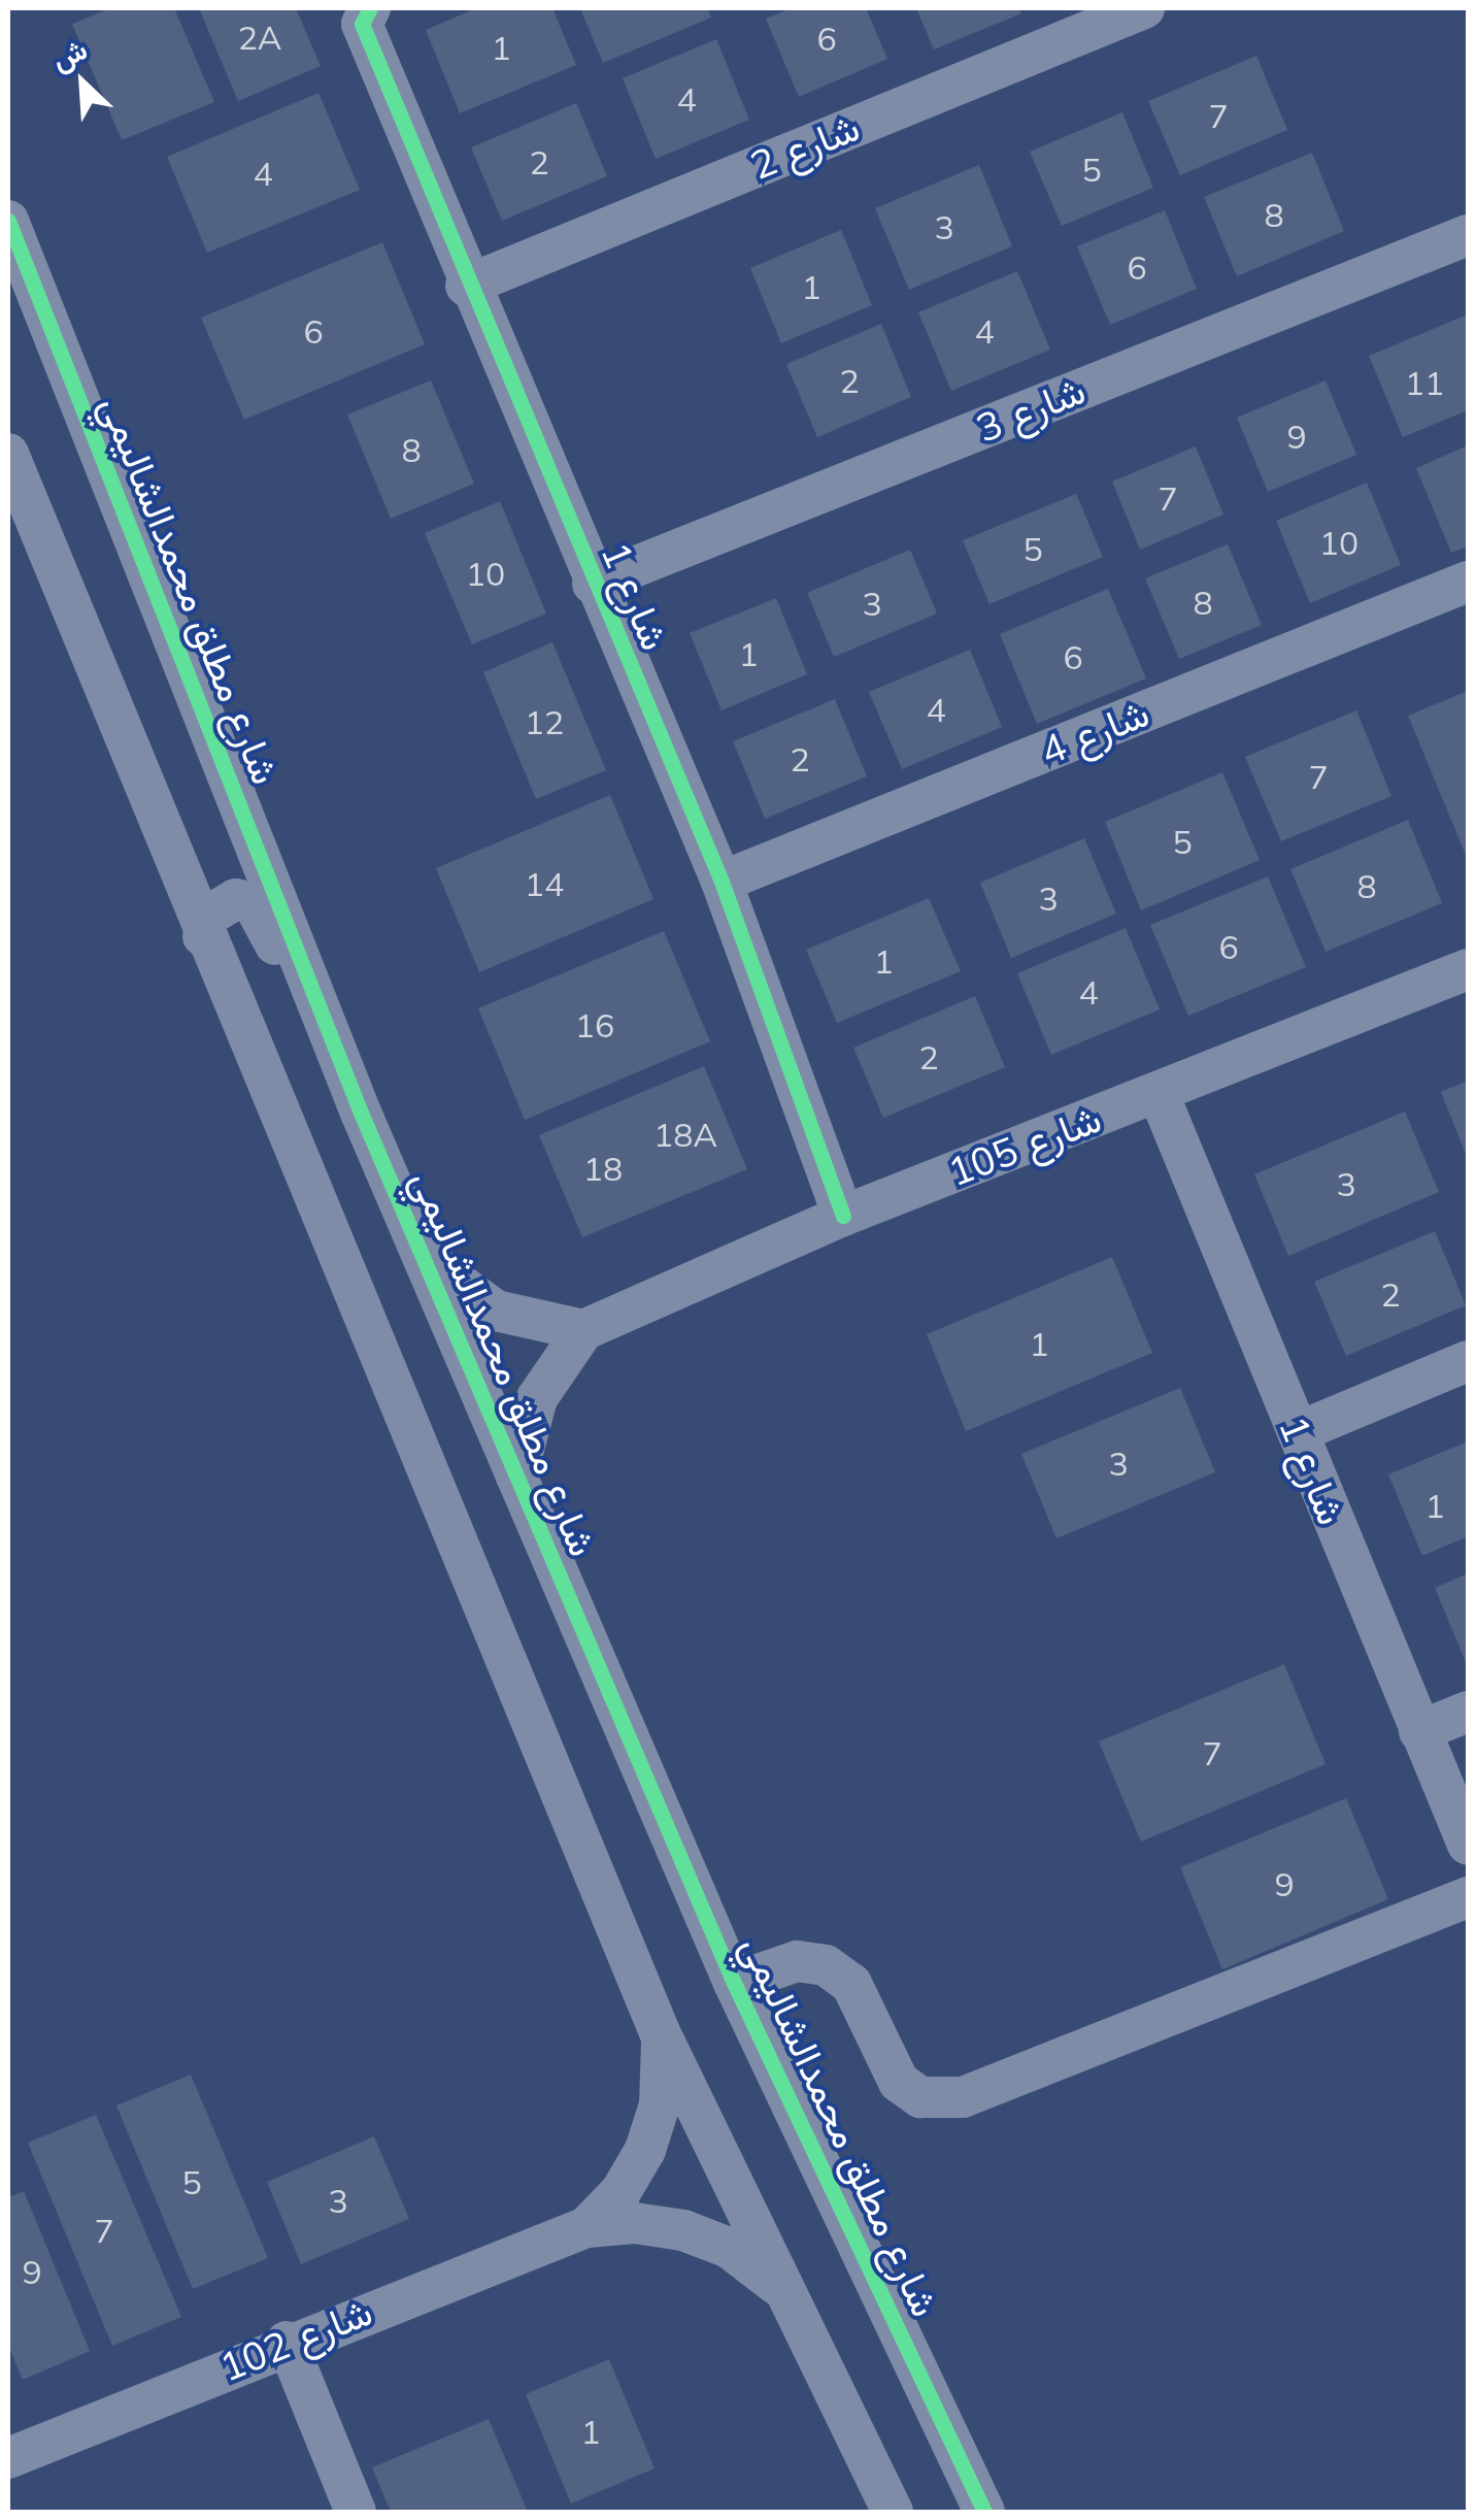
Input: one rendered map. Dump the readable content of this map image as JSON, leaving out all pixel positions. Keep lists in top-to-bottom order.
{
  "streets": {
    "street": [
      "شارع 2",
      "شارع 3",
      "شارع مطلق محمدالشاليمي",
      "شارع 1",
      "شارع 4",
      "شارع 105",
      "شارع 102"
    ]
  },
  "crossings": [
    ["شارع 2", "شارع 1"],
    ["شارع 3", "شارع 1"],
    ["شارع 1", "شارع 4"],
    ["شارع 1", "شارع 105"]
  ],
  "house_numbers": [
    "2A",
    "6",
    "1",
    "4",
    "7",
    "2",
    "5",
    "4",
    "8",
    "3",
    "6",
    "1",
    "6",
    "4",
    "2",
    "11",
    "9",
    "8",
    "7",
    "10",
    "5",
    "10",
    "8",
    "3",
    "1",
    "6",
    "4",
    "12",
    "2",
    "7",
    "5",
    "14",
    "8",
    "3",
    "6",
    "1",
    "4",
    "16",
    "2",
    "18A",
    "18",
    "3",
    "2",
    "1",
    "3",
    "1",
    "7",
    "9",
    "5",
    "3",
    "7",
    "9",
    "1"
  ],
  "north": "top left"
}
